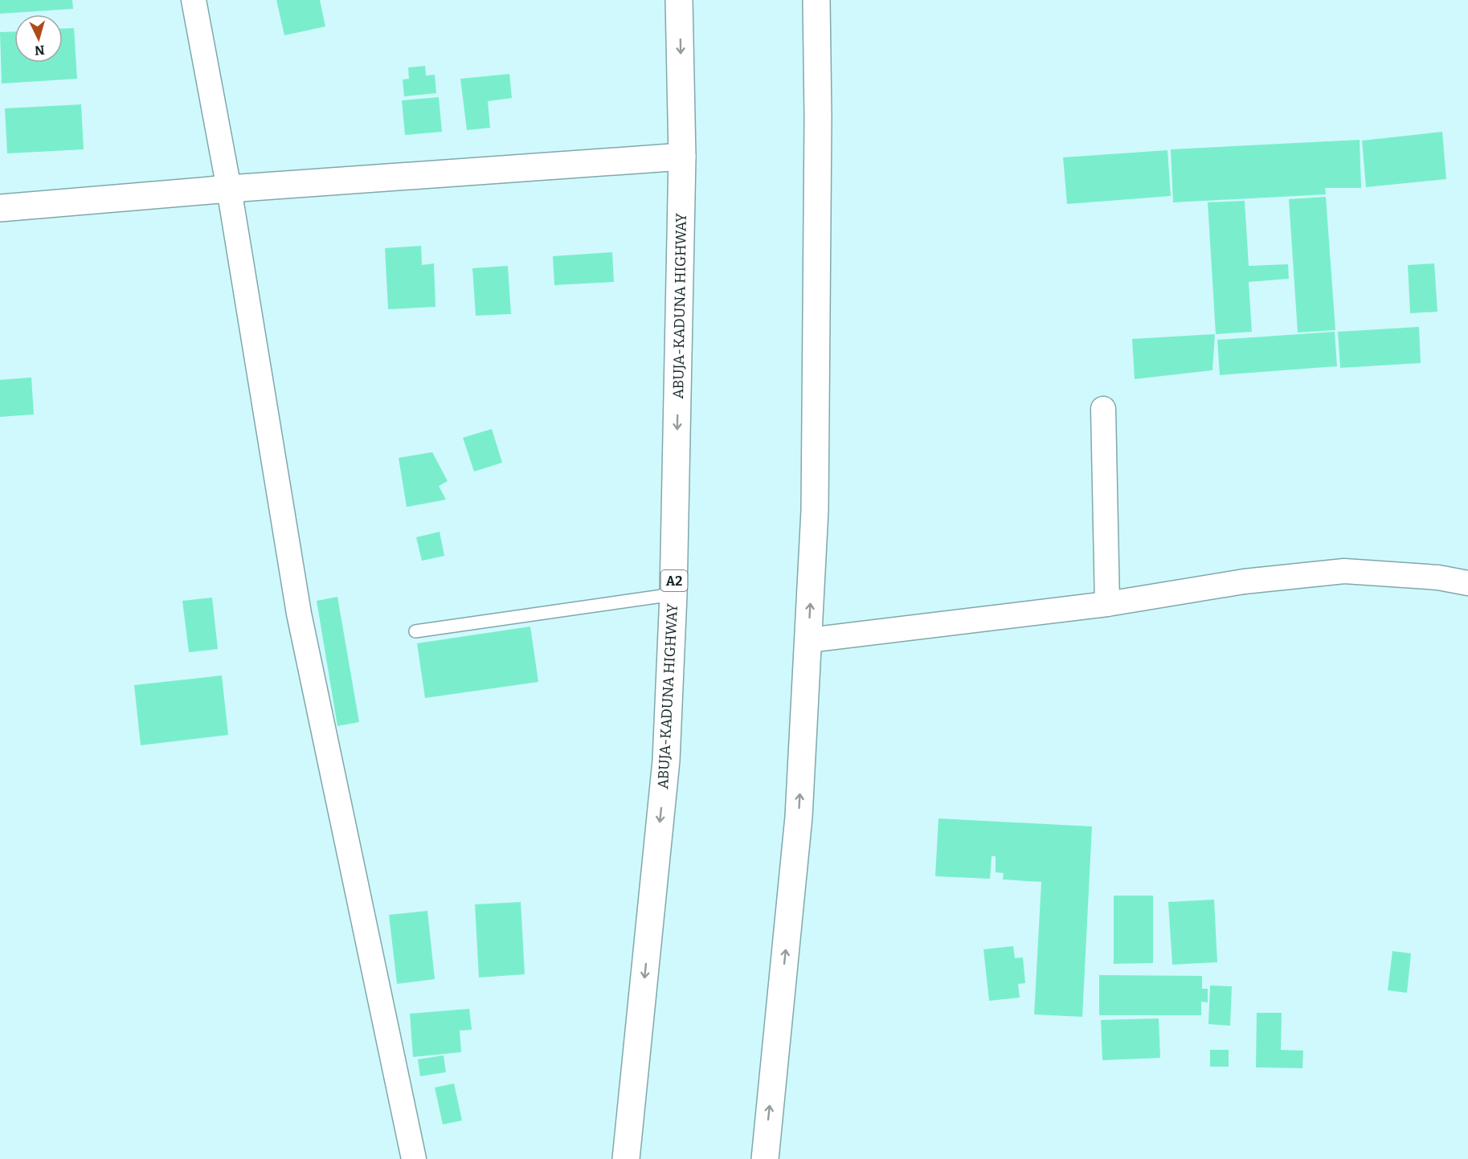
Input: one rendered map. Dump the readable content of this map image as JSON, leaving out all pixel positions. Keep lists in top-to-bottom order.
{
  "streets": {
    "main road": ["ABUJA-KADUNA HIGHWAY", "A2"]
  },
  "north": "bottom"
}
